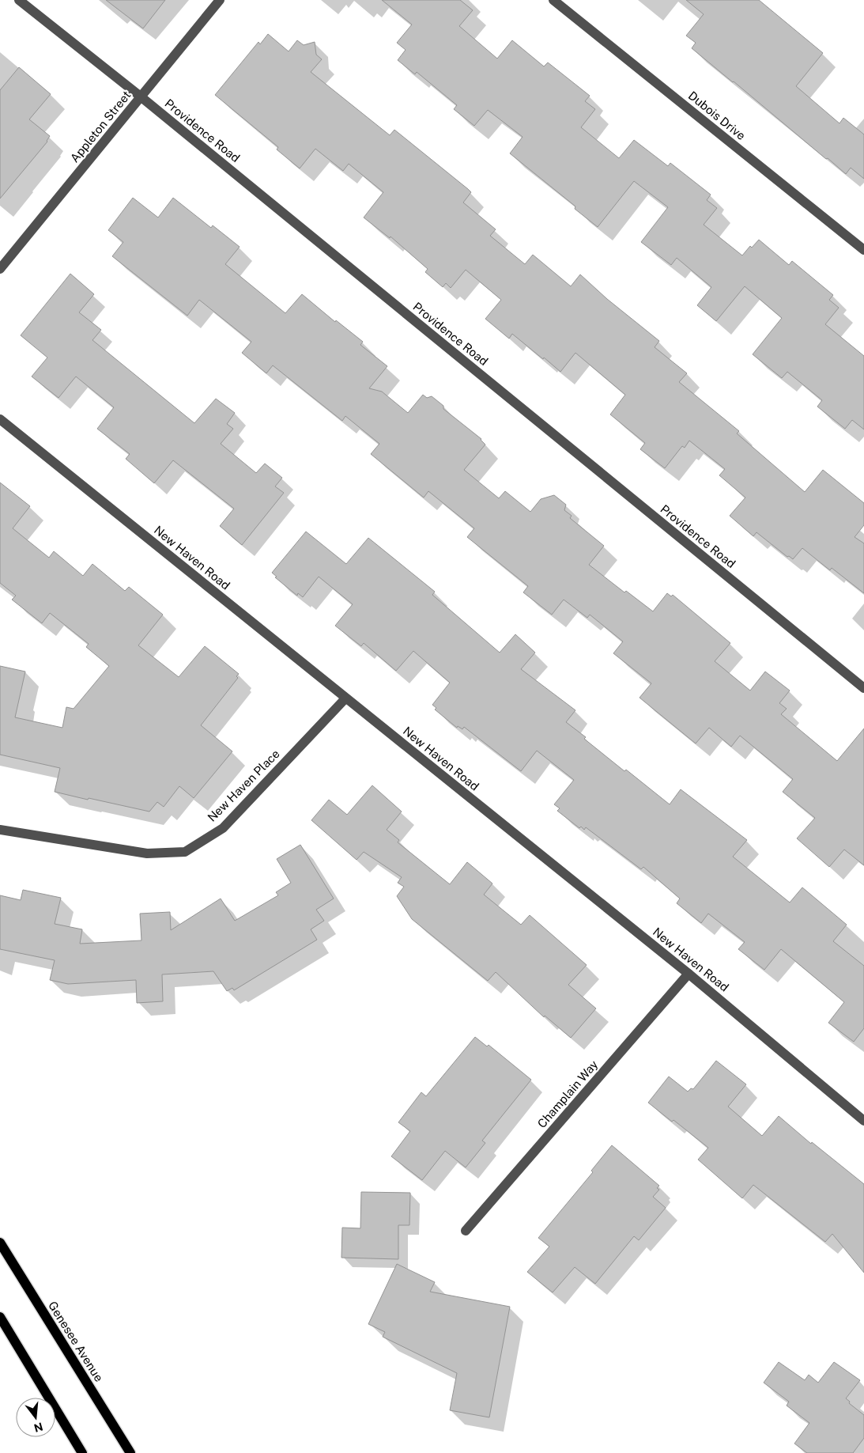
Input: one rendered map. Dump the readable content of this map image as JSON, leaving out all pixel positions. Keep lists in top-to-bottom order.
{
  "streets": {
    "main road": ["Genesee Avenue"],
    "street": [
      "Dubois Drive",
      "Appleton Street",
      "Providence Road",
      "New Haven Road",
      "New Haven Place",
      "Champlain Way"
    ]
  },
  "crossings": [
    ["Appleton Street", "Providence Road"],
    ["New Haven Road", "New Haven Place"],
    ["New Haven Road", "Champlain Way"]
  ],
  "north": "bottom"
}
